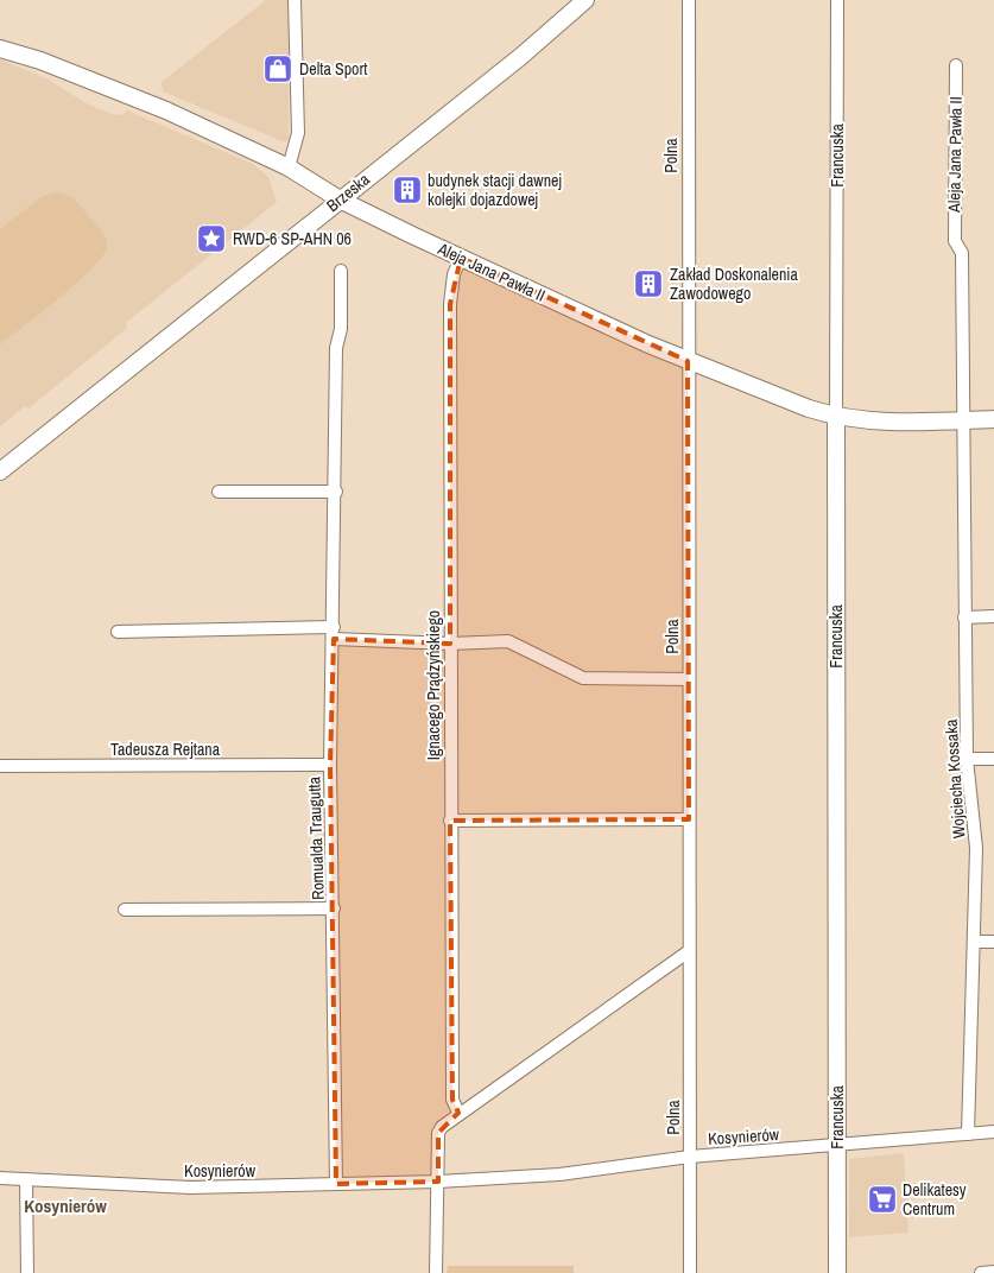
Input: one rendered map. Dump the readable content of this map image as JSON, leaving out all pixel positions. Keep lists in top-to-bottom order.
{
  "streets": {
    "street": [
      "Aleja Jana Pawła II",
      "Polna",
      "Francuska",
      "Brzeska",
      "Ignacego Prądzyńskiego",
      "Tadeusza Rejtana",
      "Wojciecha Kossaka",
      "Romualda Traugutta",
      "Kosynierów"
    ]
  },
  "crossings": [
    ["Aleja Jana Pawła II", "Polna"],
    ["Aleja Jana Pawła II", "Francuska"],
    ["Aleja Jana Pawła II", "Brzeska"],
    ["Aleja Jana Pawła II", "Ignacego Prądzyńskiego"],
    ["Aleja Jana Pawła II", "Wojciecha Kossaka"],
    ["Polna", "Kosynierów"],
    ["Francuska", "Kosynierów"],
    ["Tadeusza Rejtana", "Romualda Traugutta"],
    ["Wojciecha Kossaka", "Kosynierów"],
    ["Romualda Traugutta", "Kosynierów"]
  ],
  "districts": ["Kosynierów"],
  "places": {
    "shop": ["Delta Sport"],
    "building": ["budynek stacji dawnej kolejki dojazdowej", "Zakład Doskonalenia Zawodowego"],
    "place": ["RWD-6 SP-AHN 06"],
    "supermarket": ["Delikatesy Centrum"]
  }
}
